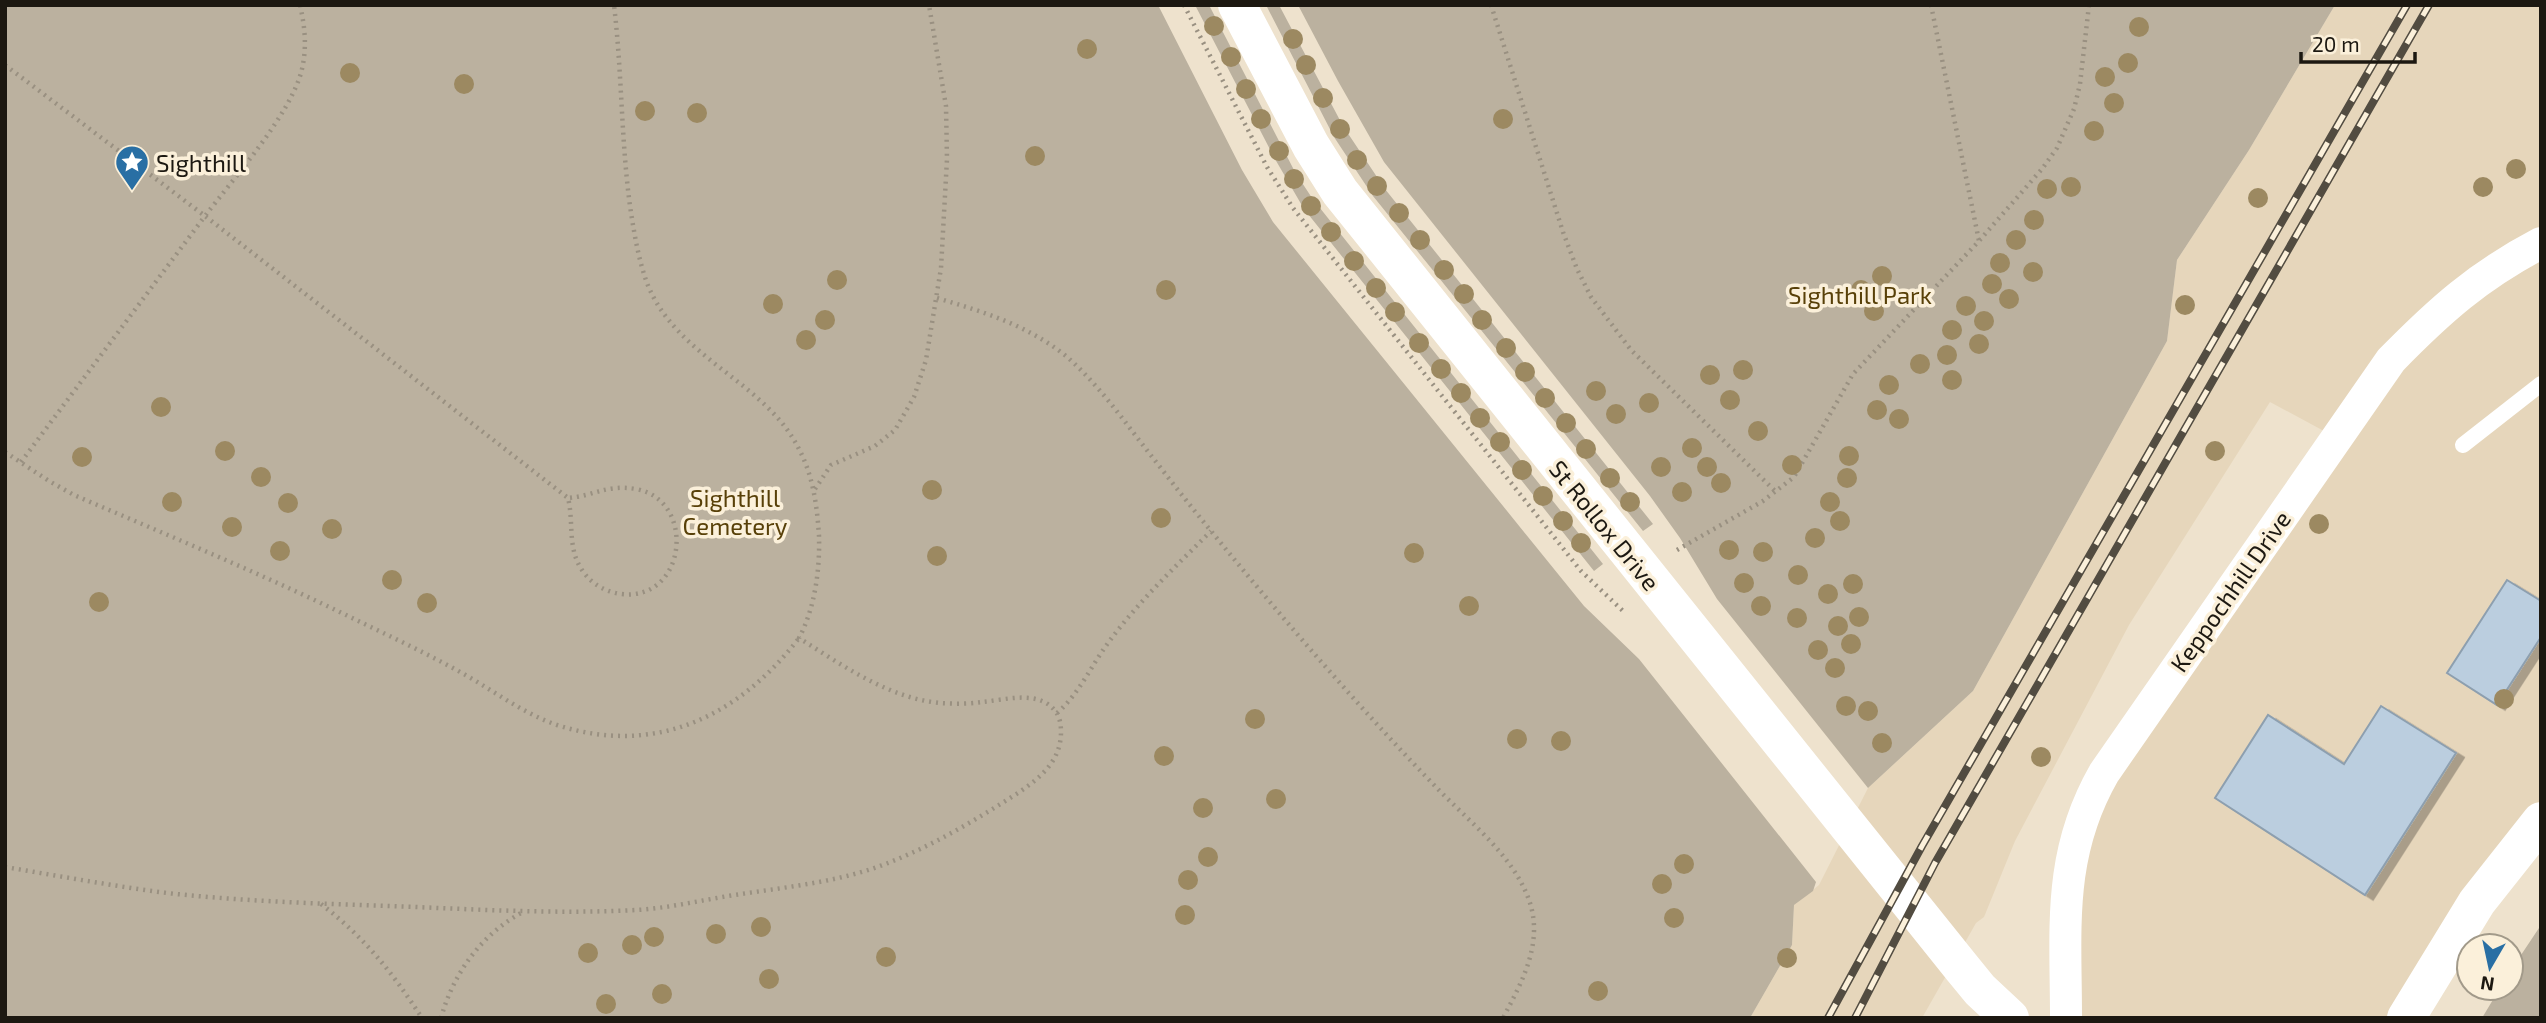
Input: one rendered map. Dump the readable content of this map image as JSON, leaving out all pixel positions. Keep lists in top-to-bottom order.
{
  "streets": {
    "street": ["St Rollox Drive", "Keppochhill Drive"]
  },
  "parks": ["Sighthill Park", "Sighthill Cemetery"],
  "places": {
    "place": ["Sighthill"]
  },
  "scale_bar": "20 m",
  "north": "bottom"
}
